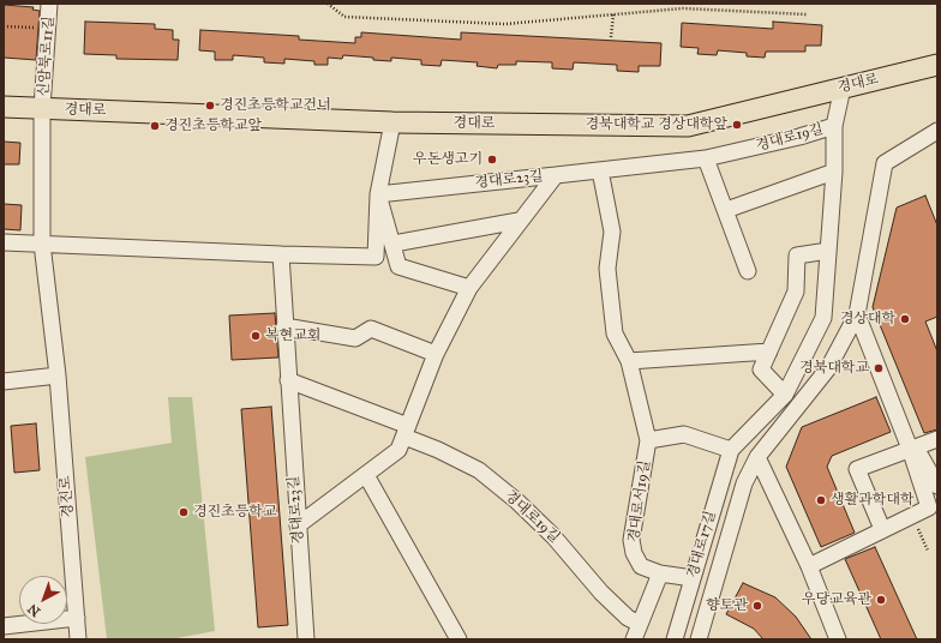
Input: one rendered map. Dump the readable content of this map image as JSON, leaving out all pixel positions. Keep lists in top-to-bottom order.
{
  "streets": {
    "main road": ["경대로"],
    "street": [
      "신암북로11길",
      "경대로19길",
      "경대로23길",
      "경진로",
      "경대로서19길",
      "경대로17길"
    ]
  },
  "crossings": [
    ["신암북로11길", "경대로"],
    ["신암북로11길", "경진로"],
    ["경대로", "경대로19길"],
    ["경대로", "경진로"],
    ["경대로19길", "경대로23길"],
    ["경대로19길", "경대로서19길"],
    ["경대로19길", "경대로17길"],
    ["경대로서19길", "경대로17길"]
  ],
  "places": [
    "경진초등학교건너",
    "경북대학교 경상대학앞",
    "경진초등학교앞",
    "우돈생고기",
    "경상대학",
    "복현교회",
    "경북대학교",
    "생활과학대학",
    "경진초등학교",
    "우당교육관",
    "향토관"
  ],
  "north": "bottom left"
}
